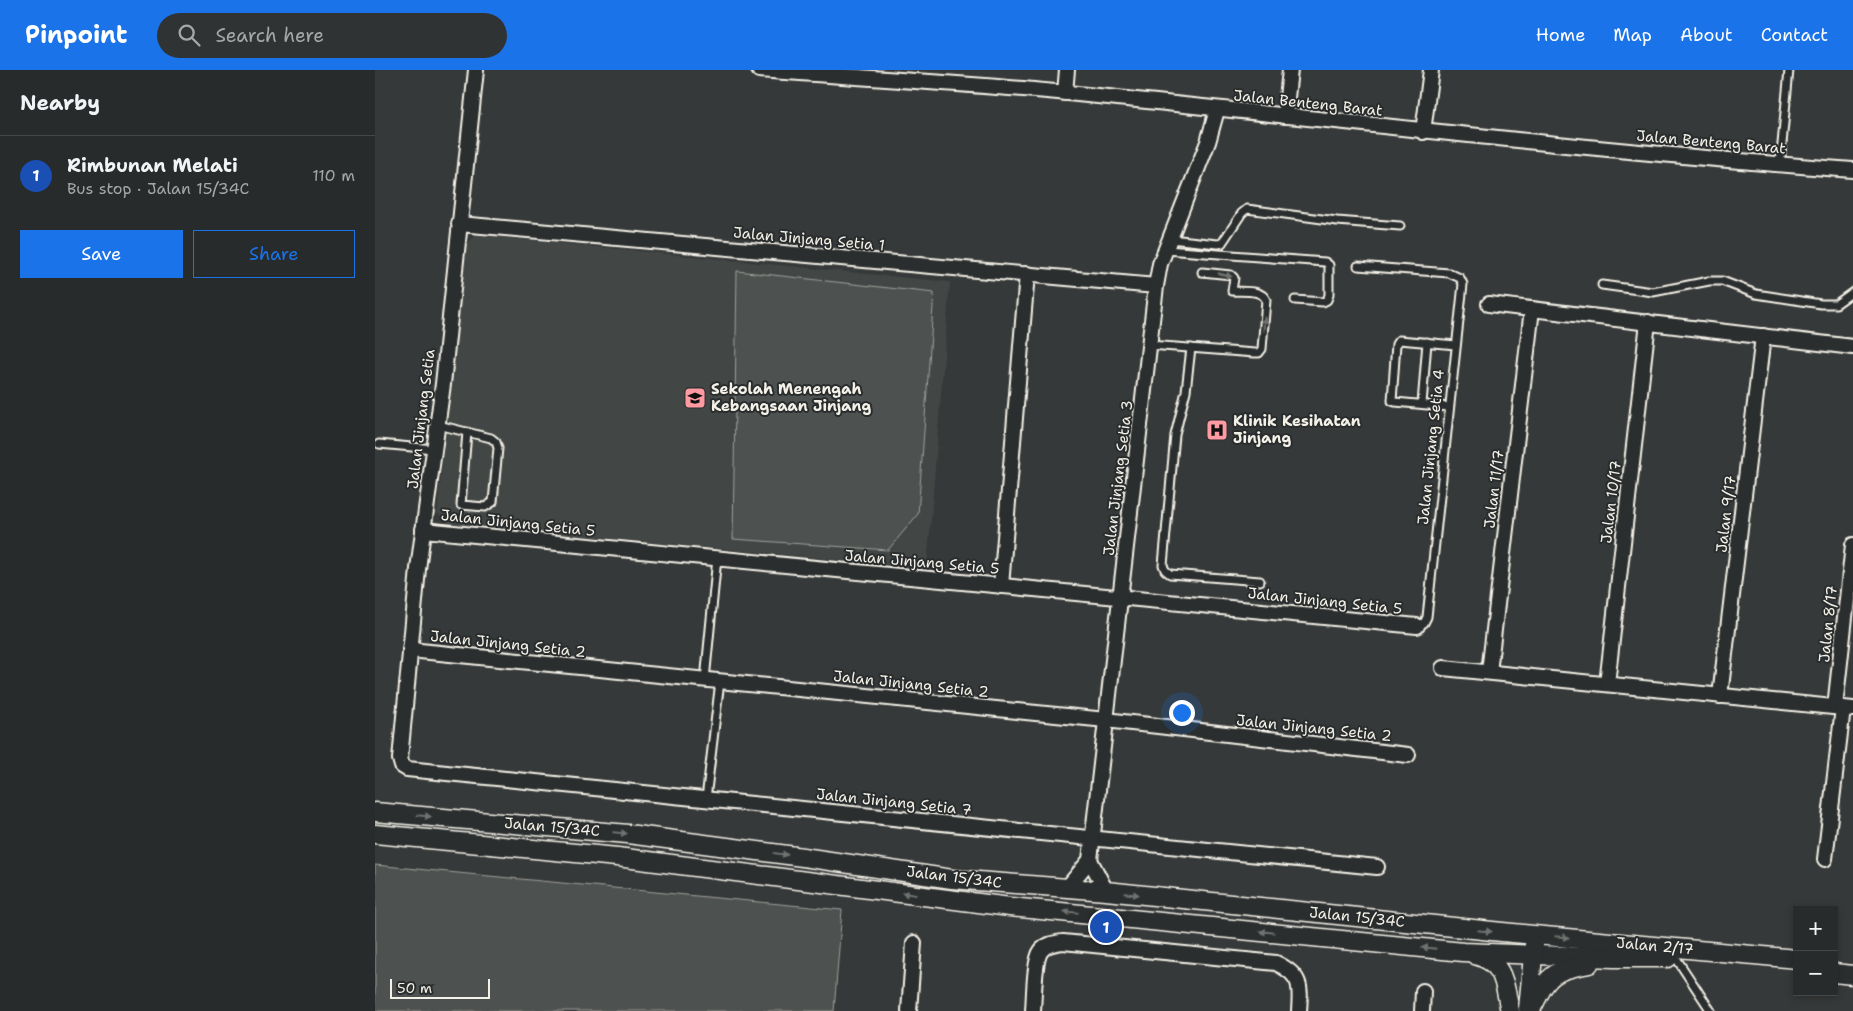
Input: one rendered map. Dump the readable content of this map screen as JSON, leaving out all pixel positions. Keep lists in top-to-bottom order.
{
  "streets": {
    "street": [
      "Jalan Benteng Barat",
      "Jalan Jinjang Setia 1",
      "Jalan Jinjang Setia",
      "Jalan Jinjang Setia 3",
      "Jalan 11/17",
      "Jalan 10/17",
      "Jalan 9/17",
      "Jalan Jinjang Setia 5",
      "Jalan 8/17",
      "Jalan Jinjang Setia 2",
      "Jalan Jinjang Setia 7",
      "Jalan 15/34C",
      "Jalan 2/17"
    ],
    "lane": ["Jalan Jinjang Setia 4"]
  },
  "crossings": [
    ["Jalan Benteng Barat", "Jalan Jinjang Setia 3"],
    ["Jalan Jinjang Setia 1", "Jalan Jinjang Setia"],
    ["Jalan Jinjang Setia 1", "Jalan Jinjang Setia 3"],
    ["Jalan Jinjang Setia", "Jalan Jinjang Setia 5"],
    ["Jalan Jinjang Setia", "Jalan Jinjang Setia 2"],
    ["Jalan Jinjang Setia", "Jalan Jinjang Setia 7"],
    ["Jalan Jinjang Setia 4", "Jalan Jinjang Setia 5"],
    ["Jalan Jinjang Setia 3", "Jalan Jinjang Setia 5"],
    ["Jalan Jinjang Setia 3", "Jalan Jinjang Setia 2"],
    ["Jalan Jinjang Setia 3", "Jalan Jinjang Setia 7"],
    ["Jalan 15/34C", "Jalan 2/17"]
  ],
  "places": {
    "school or university": ["Sekolah Menengah Kebangsaan Jinjang"],
    "hospital": ["Klinik Kesihatan Jinjang"]
  },
  "scale_bar": "50 m",
  "page": {
    "header": "Pinpoint",
    "search": "Search here",
    "nav": [
      "Home",
      "Map",
      "About",
      "Contact"
    ],
    "heading": "Nearby",
    "list": [
      {
        "mark": "1",
        "name": "Rimbunan Melati",
        "note": "Bus stop · Jalan 15/34C",
        "value": "110 m"
      }
    ],
    "buttons": ["Save", "Share"],
    "map_buttons": ["+", "−"],
    "pins": "1",
    "scale": "50 m"
  }
}
